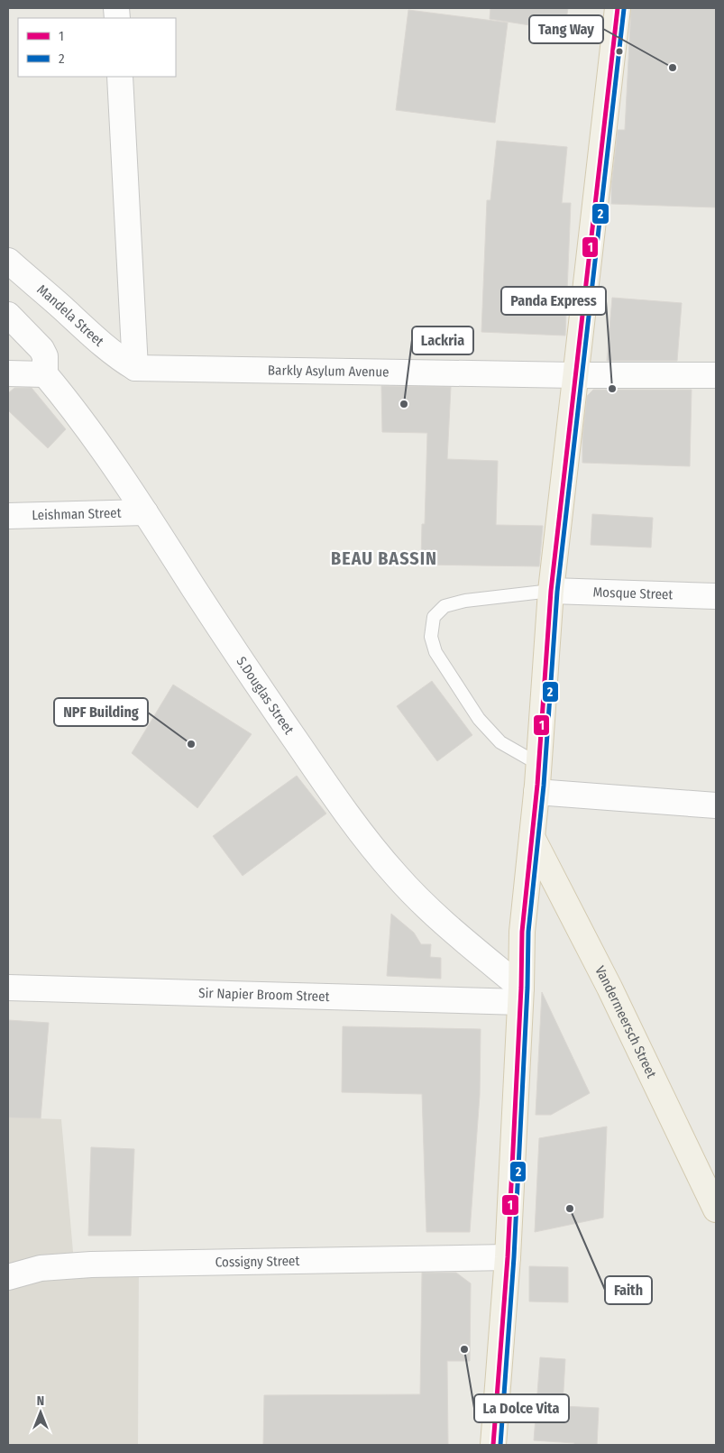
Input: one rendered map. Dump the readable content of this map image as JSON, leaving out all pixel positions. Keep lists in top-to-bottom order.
{
  "streets": {
    "main road": ["Vandermeersch Street"],
    "street": [
      "Mandela Street",
      "Barkly Asylum Avenue",
      "Leishman Street",
      "Mosque Street",
      "S.Douglas Street",
      "Sir Napier Broom Street",
      "Cossigny Street"
    ]
  },
  "crossings": [
    ["Mandela Street", "Barkly Asylum Avenue"],
    ["Leishman Street", "S.Douglas Street"],
    ["S.Douglas Street", "Sir Napier Broom Street"]
  ],
  "districts": ["BEAU BASSIN"],
  "places": [
    "Tang Way",
    "Panda Express",
    "Lackria",
    "NPF Building",
    "Faith",
    "La Dolce Vita"
  ],
  "lines": ["transit line 1", "transit line 2"],
  "legend": ["1", "2"],
  "north": "top"
}
